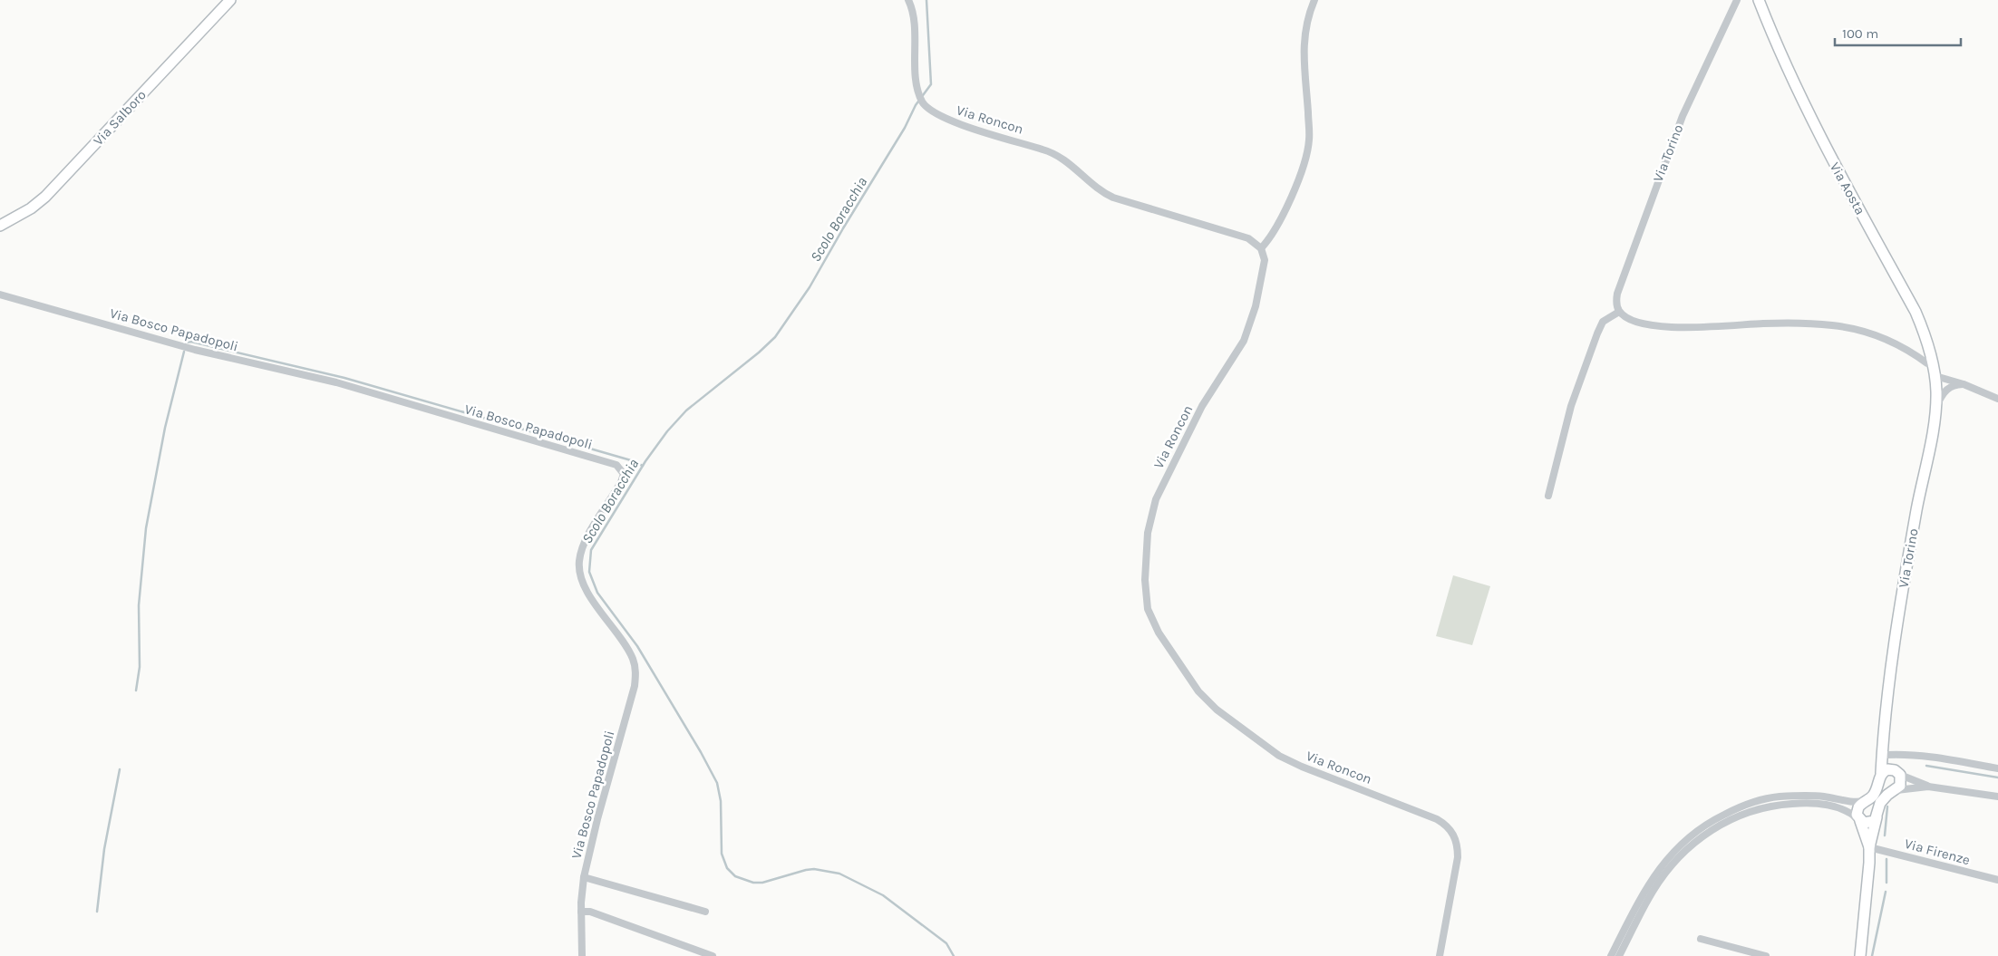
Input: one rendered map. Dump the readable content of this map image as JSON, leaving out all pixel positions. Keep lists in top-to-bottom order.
{
  "streets": {
    "street": [
      "Via Salboro",
      "Via Roncon",
      "Via Torino",
      "Via Aosta",
      "Via Bosco Papadopoli",
      "Via Firenze"
    ]
  },
  "crossings": [
    ["Via Torino", "Via Aosta"]
  ],
  "water": ["Scolo Boracchia"],
  "scale_bar": "100 m"
}
